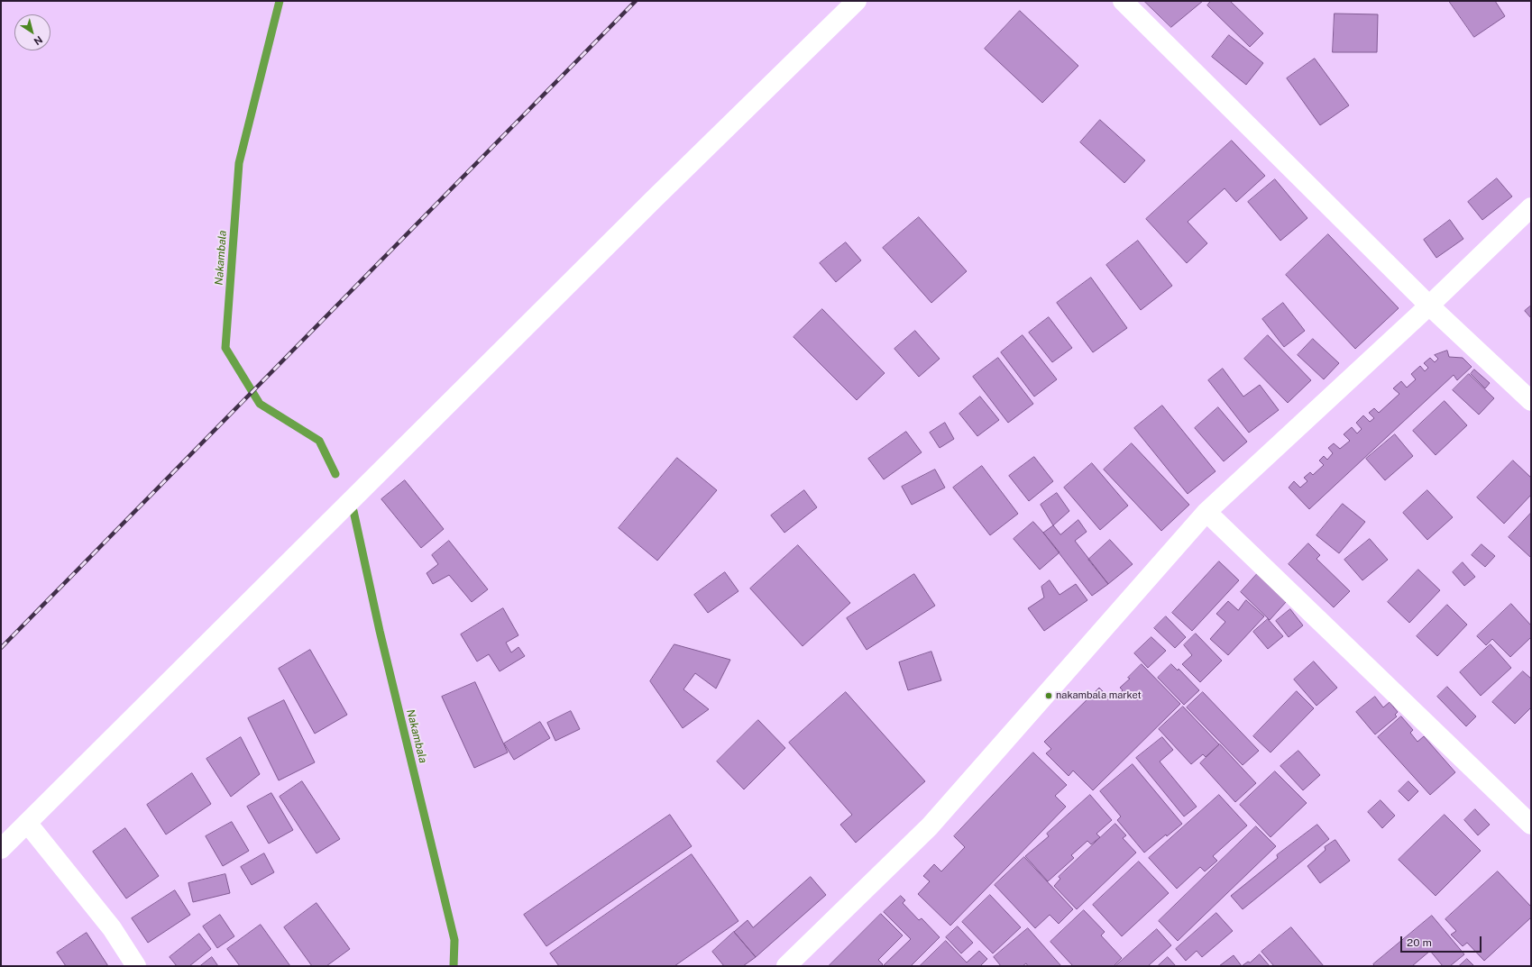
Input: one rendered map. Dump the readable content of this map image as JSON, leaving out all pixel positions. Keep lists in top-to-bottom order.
{
  "water": ["Nakambala"],
  "places": ["nakambala market"],
  "scale_bar": "20 m",
  "north": "bottom right"
}
